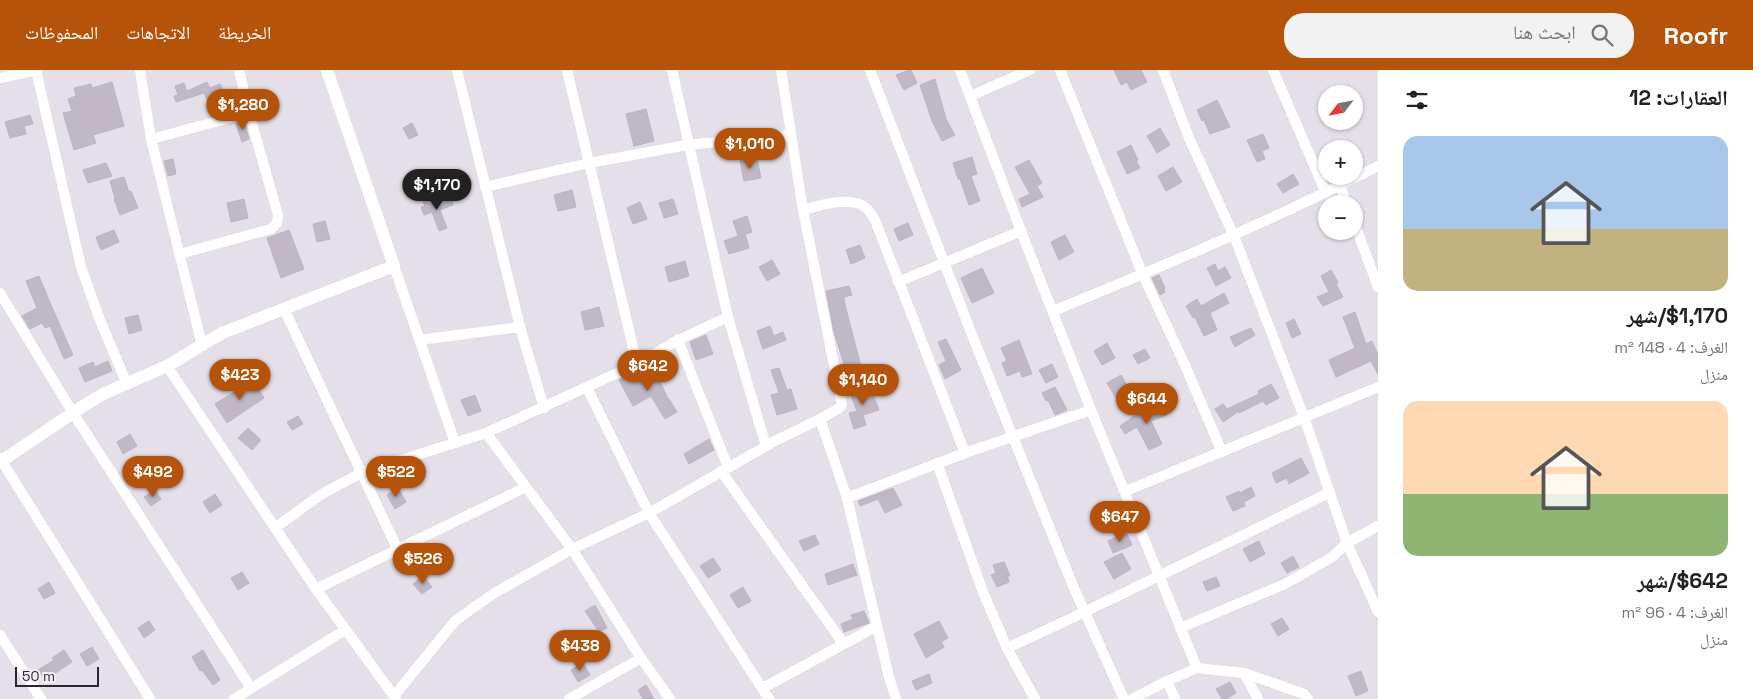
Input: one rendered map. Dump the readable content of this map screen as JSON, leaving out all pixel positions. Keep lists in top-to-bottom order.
{
  "scale_bar": "50 m",
  "north": "bottom left",
  "page": {
    "header": "Roofr",
    "search": "ابحث هنا",
    "nav": ["الخريطة", "الاتجاهات", "المحفوظات"],
    "heading": "العقارات: 12",
    "map_buttons": ["+", "−"],
    "price": [
      "$1,280",
      "$1,010",
      "$1,170",
      "$642",
      "$423",
      "$1,140",
      "$644",
      "$492",
      "$522",
      "$647",
      "$526",
      "$438"
    ],
    "list": [
      {
        "name": "$1,170/شهر",
        "note": "الغرف: 4 · 148 m² · منزل"
      },
      {
        "name": "$642/شهر",
        "note": "الغرف: 4 · 96 m² · منزل"
      }
    ],
    "scale": "50 m"
  }
}
